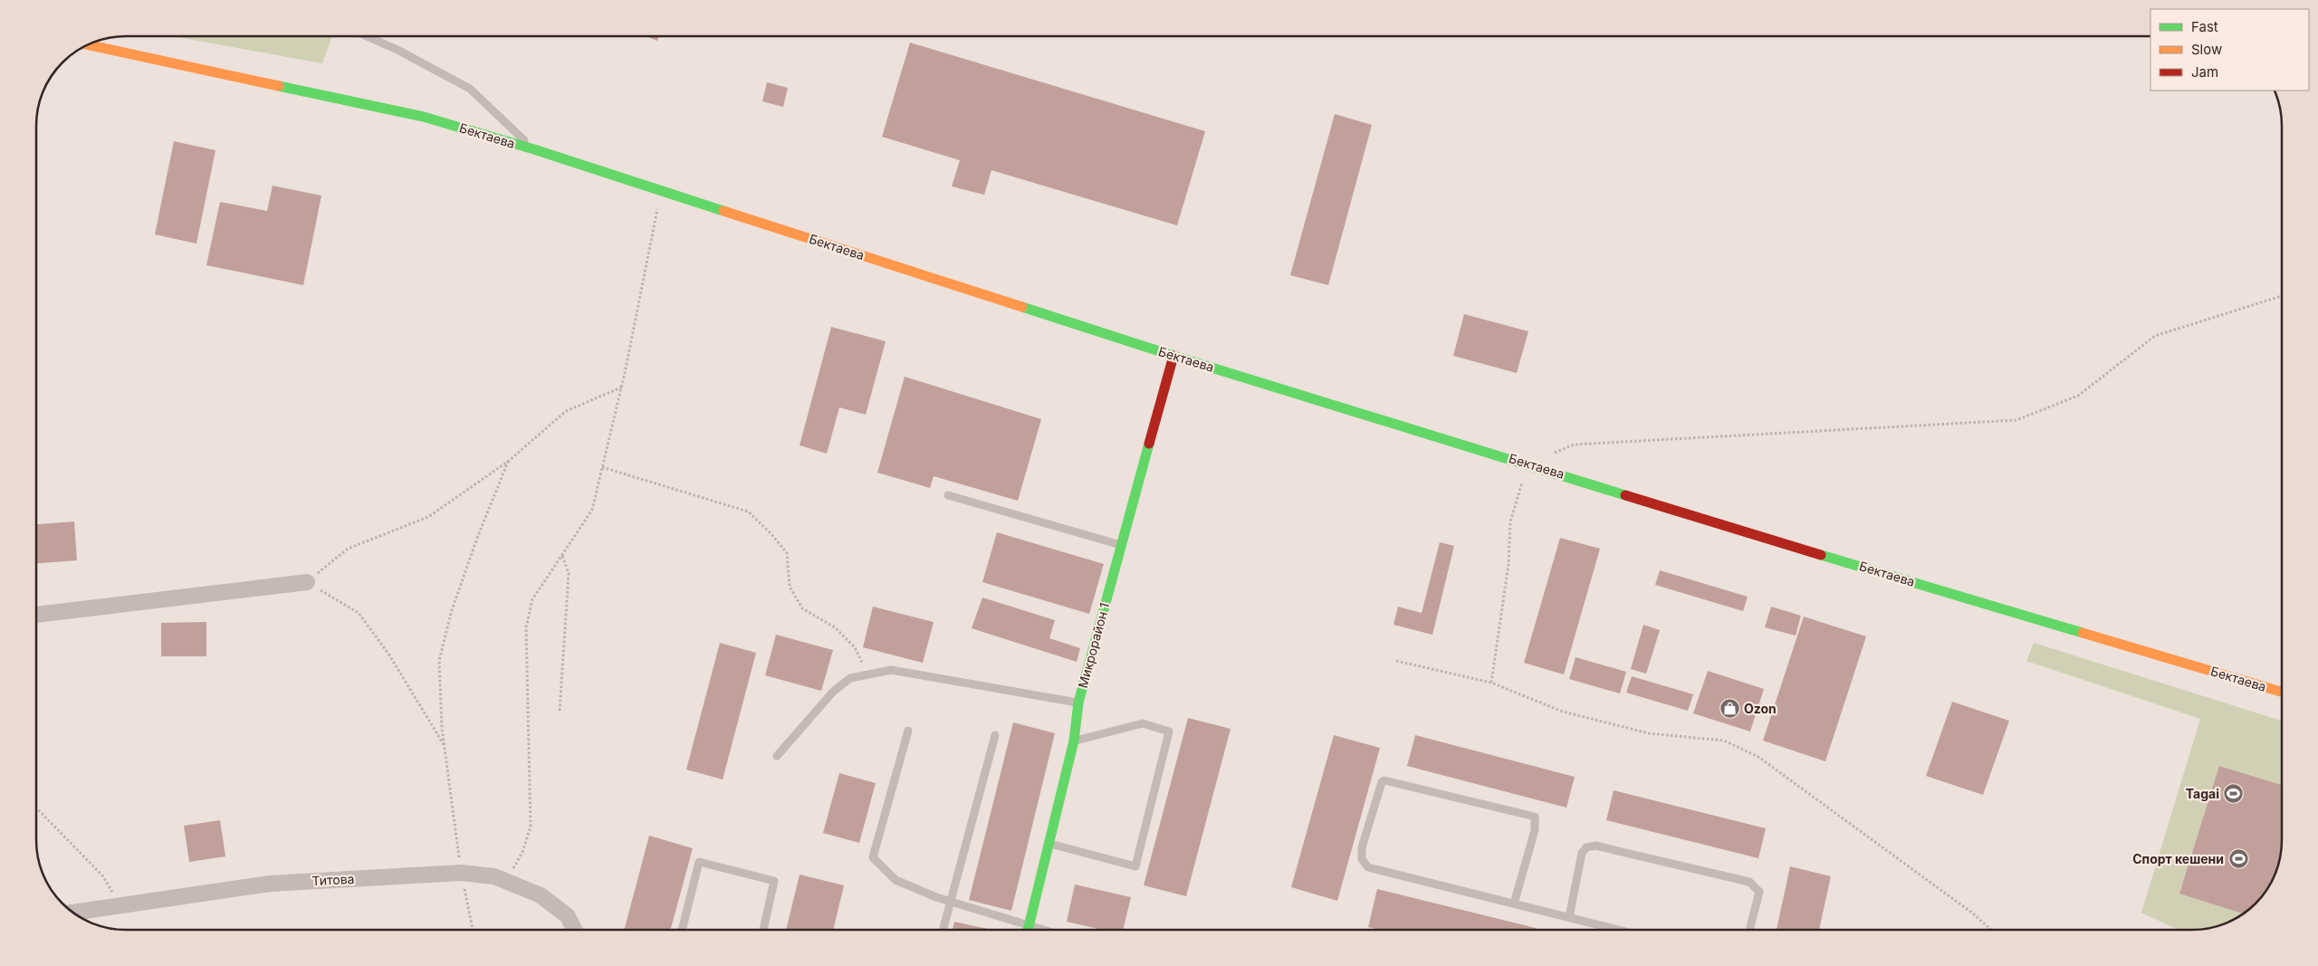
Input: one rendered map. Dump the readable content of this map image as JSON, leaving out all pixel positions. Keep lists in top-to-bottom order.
{
  "streets": {
    "street": ["Бектаева", "Микрорайон 1", "Титова"]
  },
  "crossings": [
    ["Бектаева", "Микрорайон 1"]
  ],
  "places": {
    "shop": ["Ozon"],
    "sports": ["Tagai", "Спорт кешени"]
  },
  "legend": ["Fast", "Slow", "Jam"]
}
